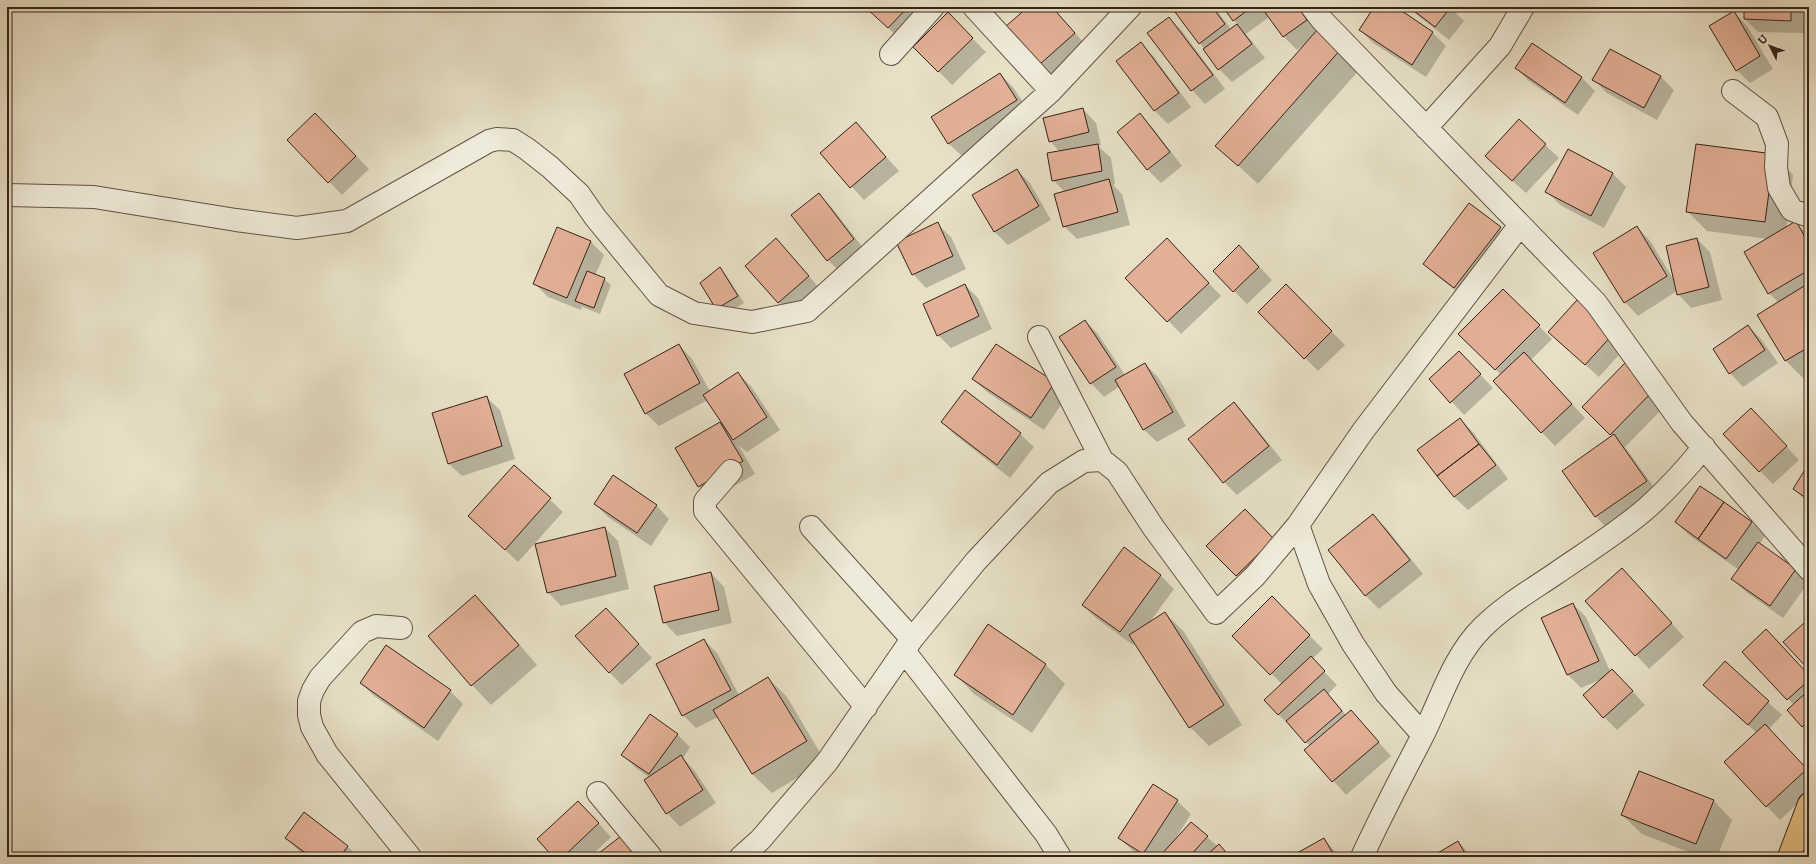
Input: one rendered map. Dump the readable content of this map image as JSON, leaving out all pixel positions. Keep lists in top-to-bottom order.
{
  "north": "top left"
}
